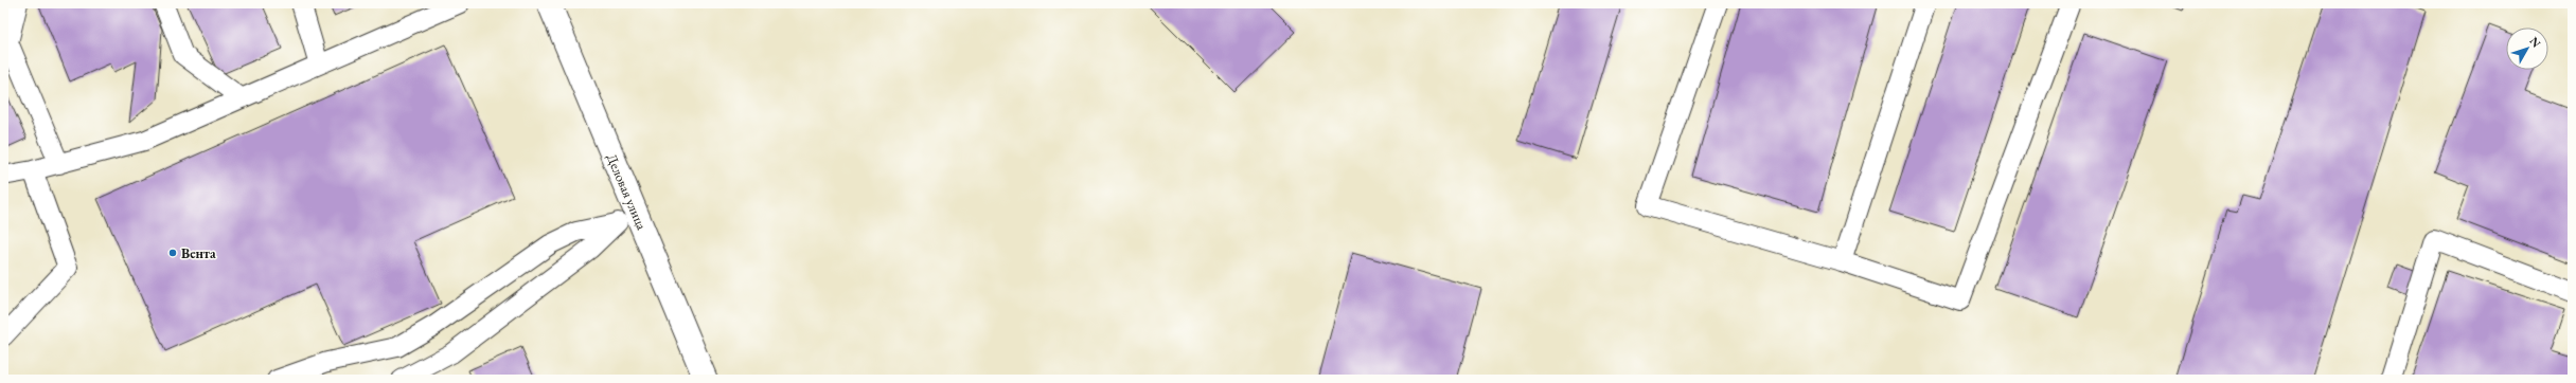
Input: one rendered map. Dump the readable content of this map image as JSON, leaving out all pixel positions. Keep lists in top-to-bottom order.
{
  "streets": {
    "street": ["Деловая улица"]
  },
  "places": ["Вента"],
  "north": "top right"
}
